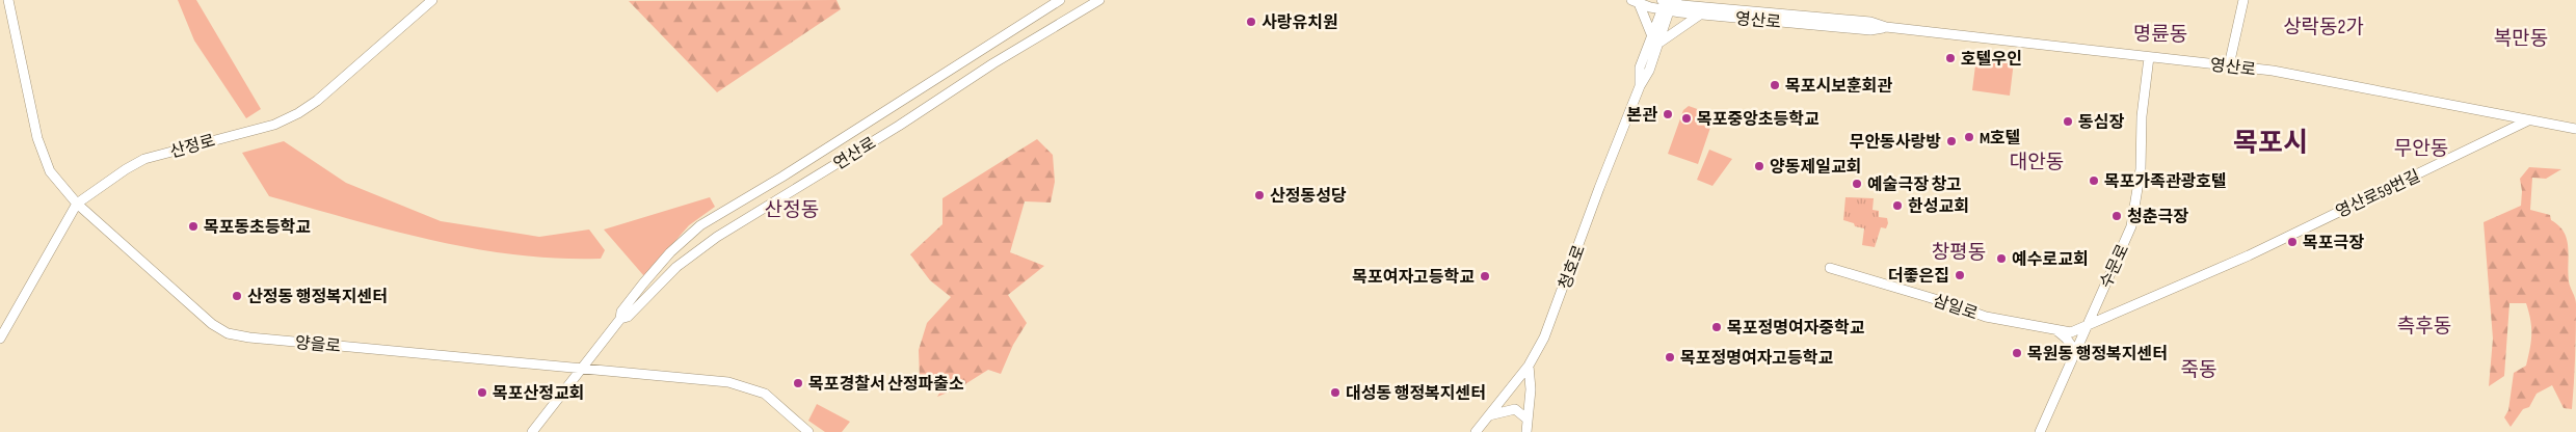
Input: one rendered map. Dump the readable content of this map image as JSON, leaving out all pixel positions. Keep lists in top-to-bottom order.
{
  "streets": {
    "street": [
      "영산로",
      "산정로",
      "연산로",
      "영산로59번길",
      "수문로",
      "청호로",
      "삼일로",
      "양을로"
    ]
  },
  "crossings": [
    ["영산로", "영산로59번길"],
    ["영산로", "수문로"],
    ["영산로", "청호로"],
    ["산정로", "양을로"],
    ["연산로", "양을로"],
    ["영산로59번길", "수문로"],
    ["영산로59번길", "삼일로"],
    ["수문로", "삼일로"]
  ],
  "districts": [
    "상락동2가",
    "명륜동",
    "복만동",
    "목포시",
    "무안동",
    "대안동",
    "산정동",
    "창평동",
    "측후동",
    "죽동"
  ],
  "places": [
    "사랑유치원",
    "호텔우인",
    "목포시보훈회관",
    "본관",
    "목포중앙초등학교",
    "동심장",
    "M호텔",
    "무안동사랑방",
    "양동제일교회",
    "목포가족관광호텔",
    "예술극장 창고",
    "산정동성당",
    "한성교회",
    "청춘극장",
    "목포동초등학교",
    "목포극장",
    "예수로교회",
    "더좋은집",
    "목포여자고등학교",
    "산정동 행정복지센터",
    "목포정명여자중학교",
    "목원동 행정복지센터",
    "목포정명여자고등학교",
    "목포경찰서 산정파출소",
    "목포산정교회",
    "대성동 행정복지센터"
  ]
}
